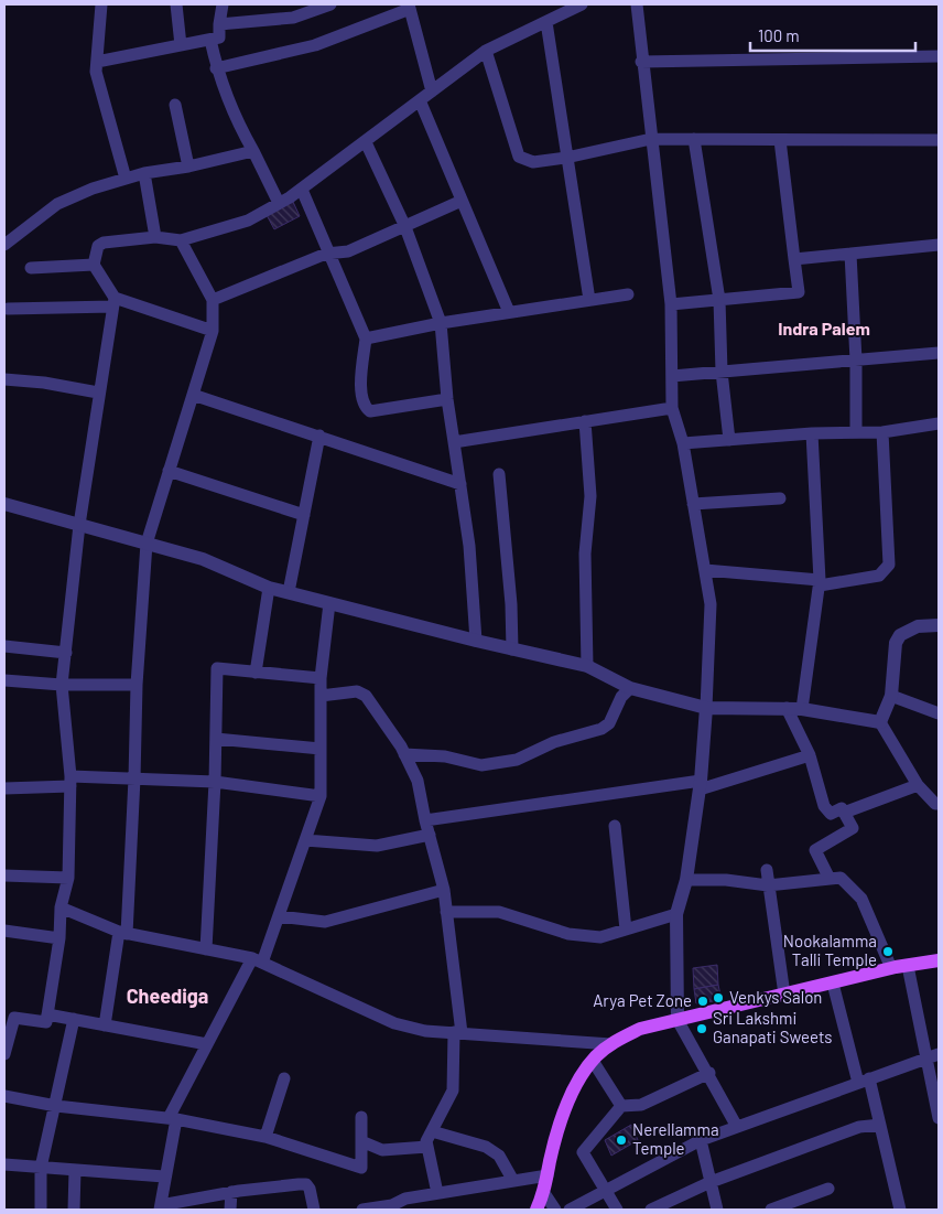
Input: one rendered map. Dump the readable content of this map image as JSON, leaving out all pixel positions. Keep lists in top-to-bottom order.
{
  "districts": ["Indra Palem", "Cheediga"],
  "places": [
    "Nookalamma Talli Temple",
    "Venkys Salon",
    "Arya Pet Zone",
    "Sri Lakshmi Ganapati Sweets",
    "Nerellamma Temple"
  ],
  "scale_bar": "100 m"
}
